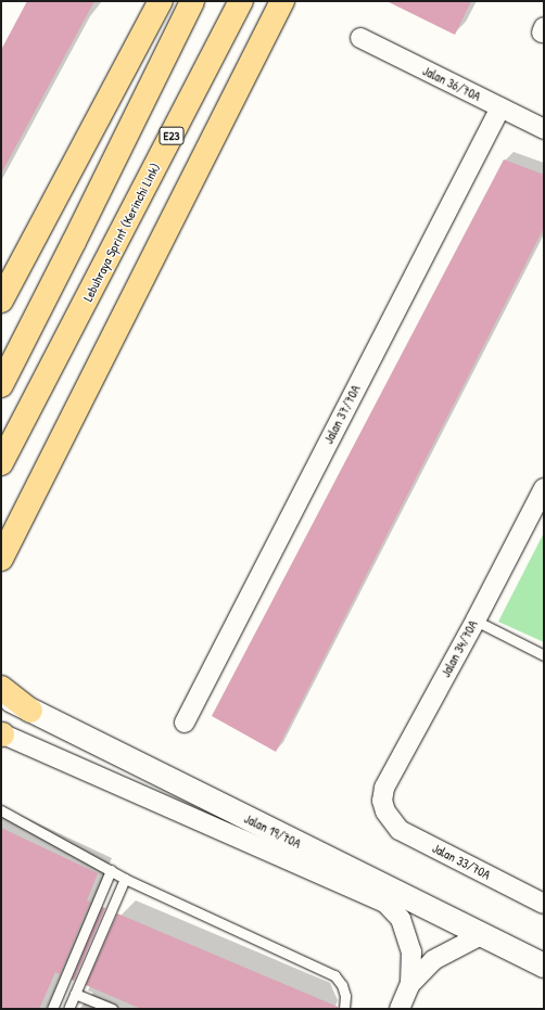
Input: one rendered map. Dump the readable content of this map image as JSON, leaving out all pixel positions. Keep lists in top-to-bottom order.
{
  "streets": {
    "highway": ["E23", "Lebuhraya Sprint (Kerinchi Link)"],
    "street": [
      "Jalan 36/70A",
      "Jalan 37/70A",
      "Jalan 34/70A",
      "Jalan 19/70A",
      "Jalan 33/70A"
    ]
  },
  "crossings": [
    ["Jalan 36/70A", "Jalan 37/70A"],
    ["Jalan 34/70A", "Jalan 33/70A"]
  ]
}
